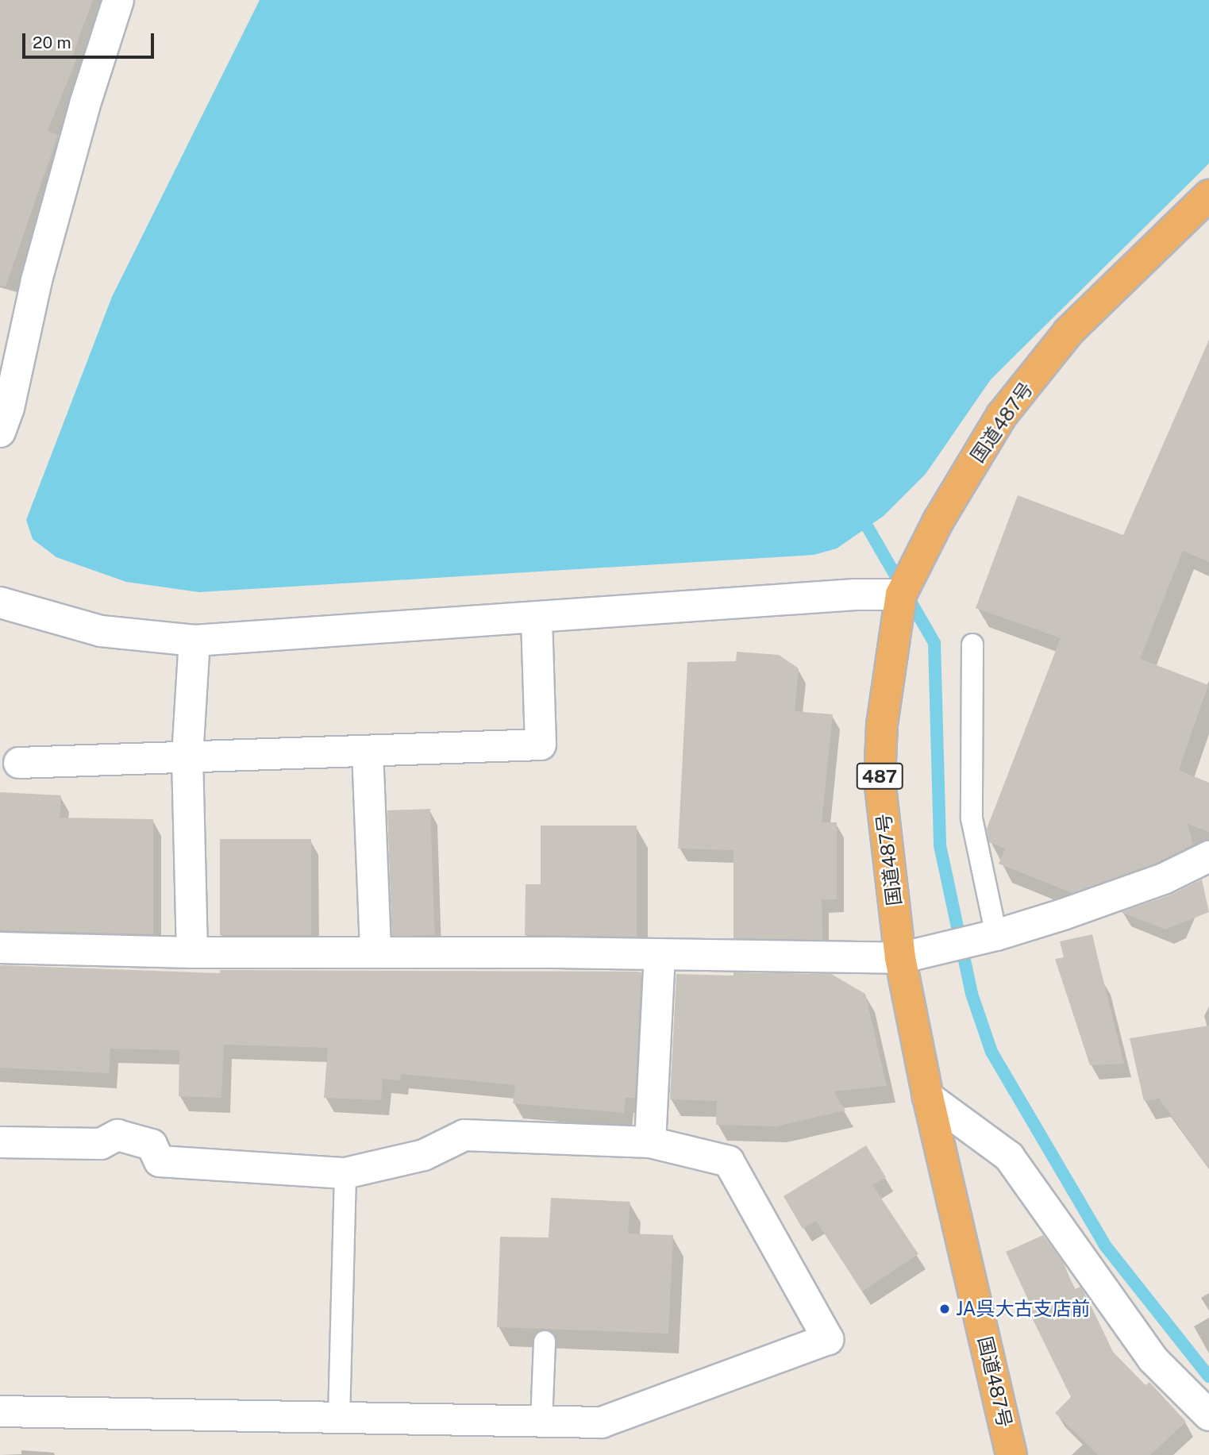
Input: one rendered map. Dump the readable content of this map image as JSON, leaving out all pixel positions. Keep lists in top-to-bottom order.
{
  "streets": {
    "highway": ["国道487号", "487"]
  },
  "places": ["JA呉大古支店前"],
  "scale_bar": "20 m"
}
